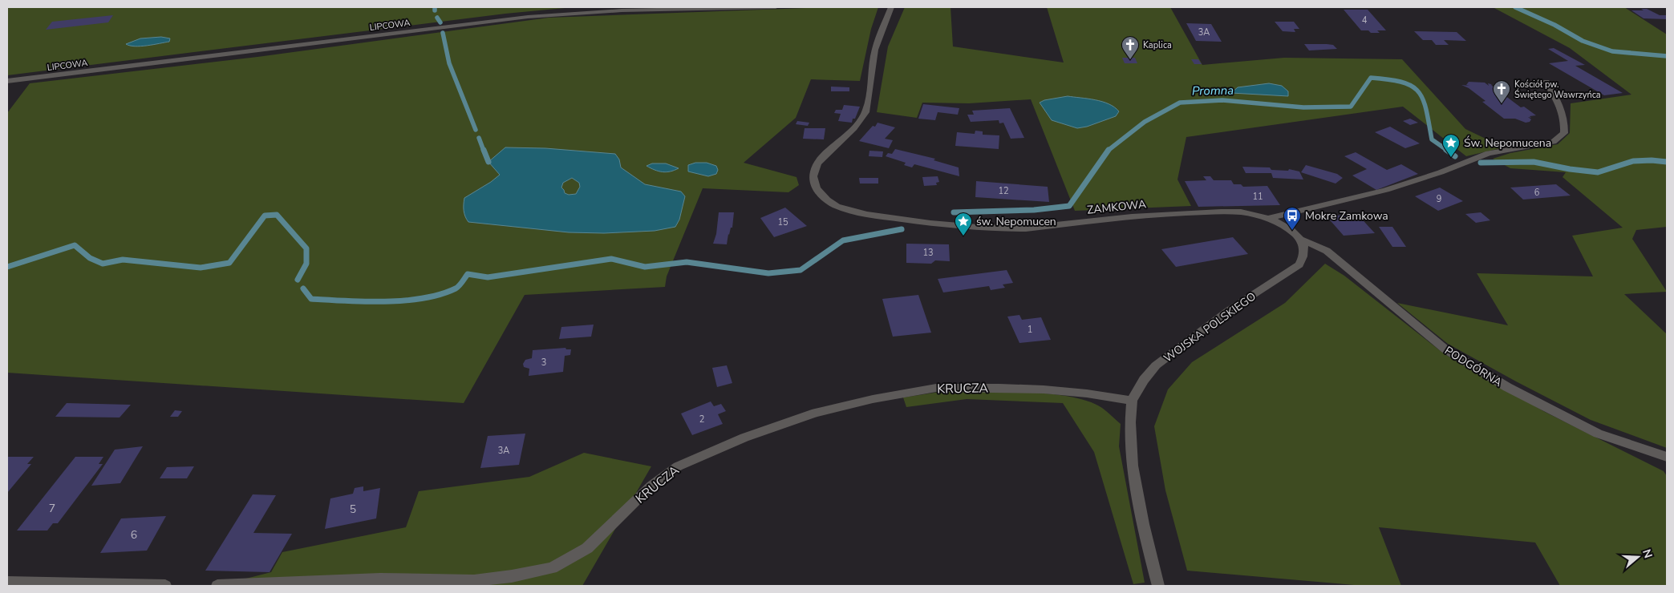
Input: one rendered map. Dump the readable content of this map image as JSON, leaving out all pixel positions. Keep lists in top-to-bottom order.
{
  "streets": {
    "street": [
      "LIPCOWA",
      "ZAMKOWA",
      "WOJSKA POLSKIEGO",
      "PODGÓRNA",
      "KRUCZA"
    ]
  },
  "crossings": [
    ["WOJSKA POLSKIEGO", "PODGÓRNA"],
    ["WOJSKA POLSKIEGO", "KRUCZA"]
  ],
  "water": ["Promna"],
  "places": {
    "church": ["Kaplica", "Kościół pw. Świętego Wawrzyńca"],
    "place": ["Św. Nepomucena", "św. Nepomucen"],
    "bus stop": ["Mokre Zamkowa"]
  },
  "house_numbers": [
    "4",
    "3A",
    "12",
    "6",
    "11",
    "9",
    "15",
    "13",
    "1",
    "3",
    "2",
    "3A",
    "7",
    "5",
    "6"
  ],
  "north": "right"
}
